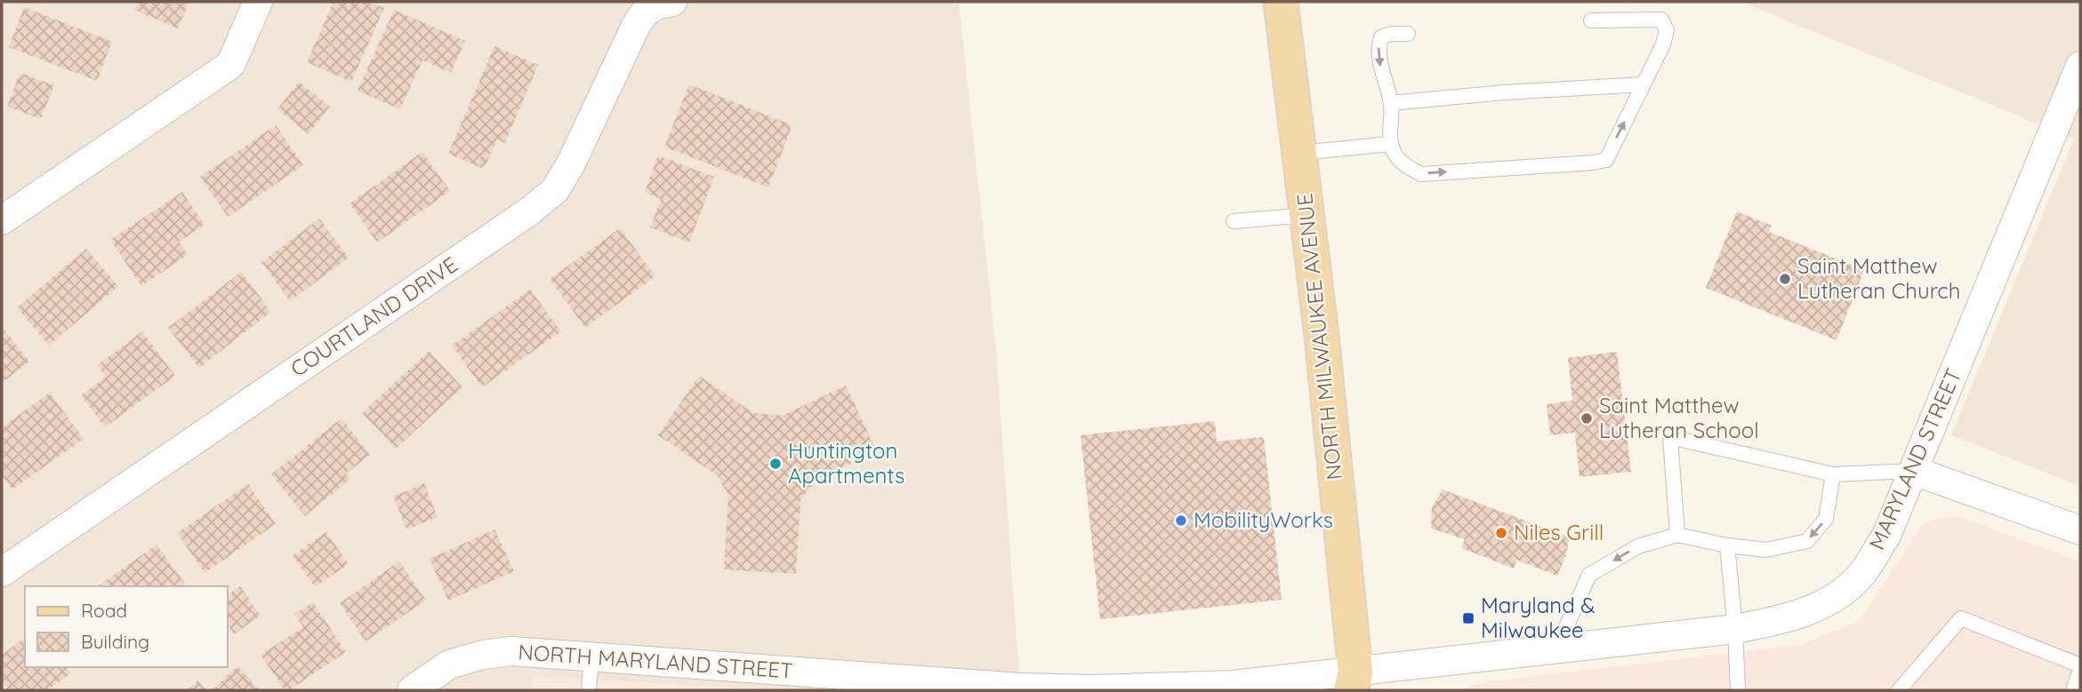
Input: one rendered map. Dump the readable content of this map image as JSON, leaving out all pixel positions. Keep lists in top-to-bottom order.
{
  "streets": {
    "main road": ["NORTH MILWAUKEE AVENUE"],
    "street": ["COURTLAND DRIVE", "MARYLAND STREET", "NORTH MARYLAND STREET"]
  },
  "crossings": [
    ["NORTH MILWAUKEE AVENUE", "MARYLAND STREET"],
    ["NORTH MILWAUKEE AVENUE", "NORTH MARYLAND STREET"],
    ["MARYLAND STREET", "NORTH MARYLAND STREET"]
  ],
  "places": {
    "other": [
      "Saint Matthew Lutheran Church",
      "Saint Matthew Lutheran School",
      "Huntington Apartments",
      "MobilityWorks",
      "Niles Grill"
    ],
    "transit": ["Maryland & Milwaukee"]
  },
  "legend": ["Road", "Building"]
}
